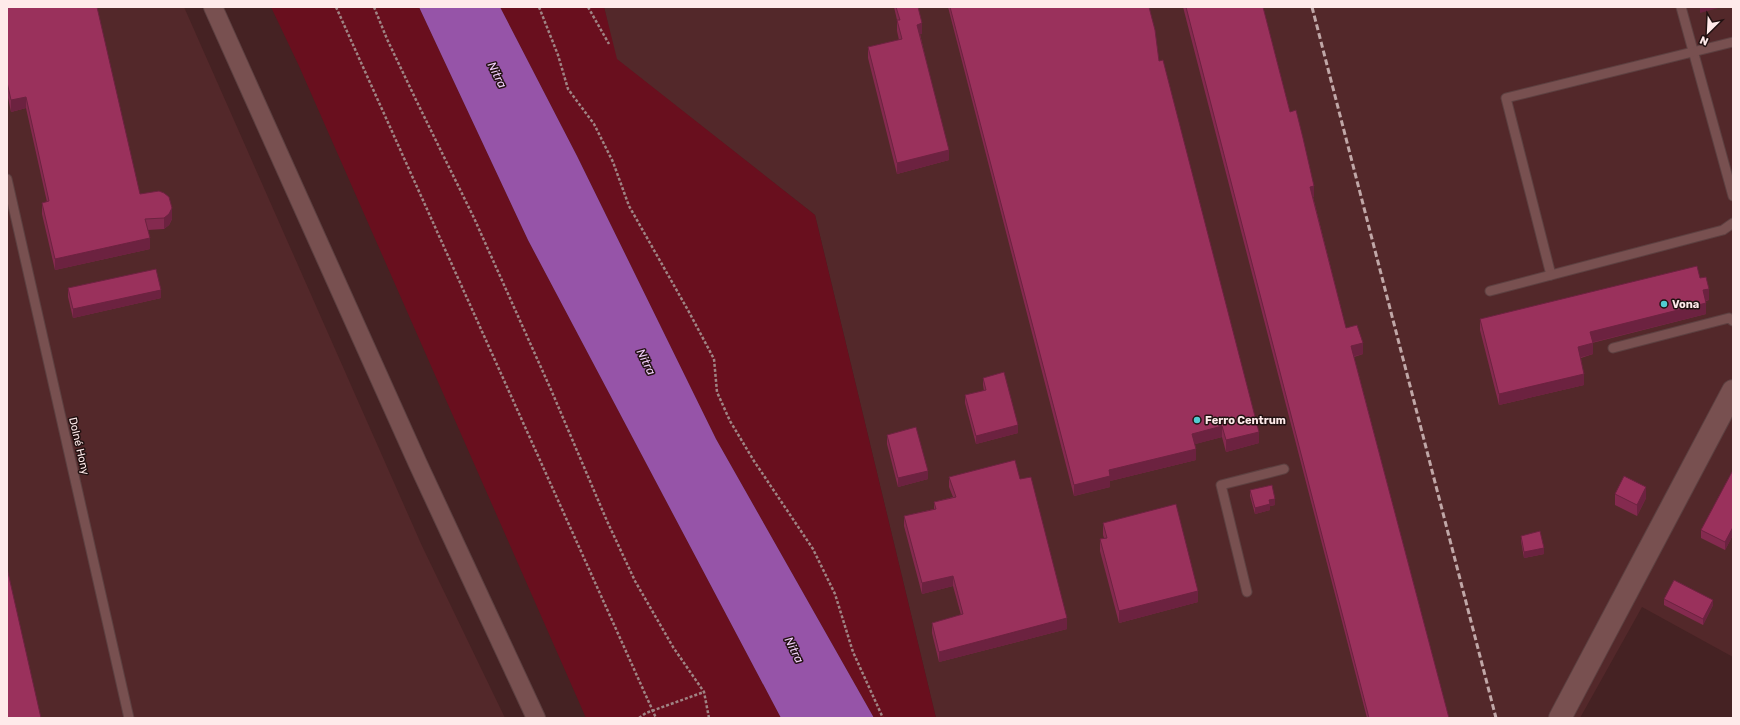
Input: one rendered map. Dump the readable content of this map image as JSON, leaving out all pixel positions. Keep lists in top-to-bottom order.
{
  "streets": {
    "lane": ["Dolné Hony"]
  },
  "water": ["Nitra"],
  "places": ["Vona", "Ferro Centrum"],
  "north": "bottom left"
}
